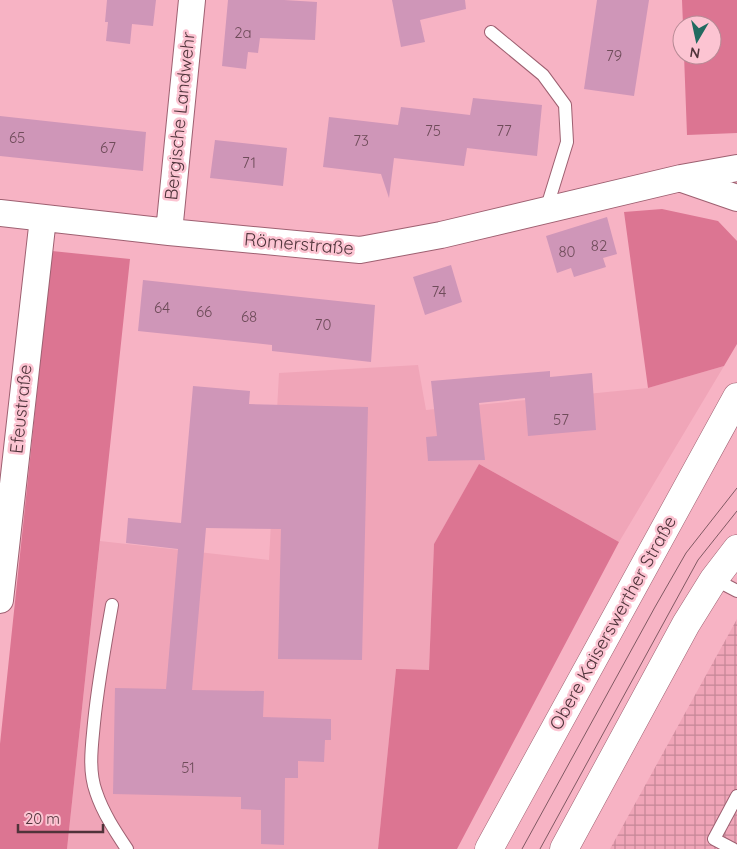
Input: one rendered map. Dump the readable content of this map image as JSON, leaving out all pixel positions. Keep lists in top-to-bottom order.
{
  "streets": {
    "street": [
      "Bergische Landwehr",
      "Römerstraße",
      "Efeustraße",
      "Obere Kaiserswerther Straße"
    ]
  },
  "crossings": [
    ["Bergische Landwehr", "Römerstraße"],
    ["Römerstraße", "Efeustraße"]
  ],
  "house_numbers": [
    "2a",
    "79",
    "75",
    "77",
    "65",
    "73",
    "67",
    "71",
    "82",
    "80",
    "74",
    "64",
    "66",
    "68",
    "70",
    "57",
    "51"
  ],
  "scale_bar": "20 m",
  "north": "bottom"
}
